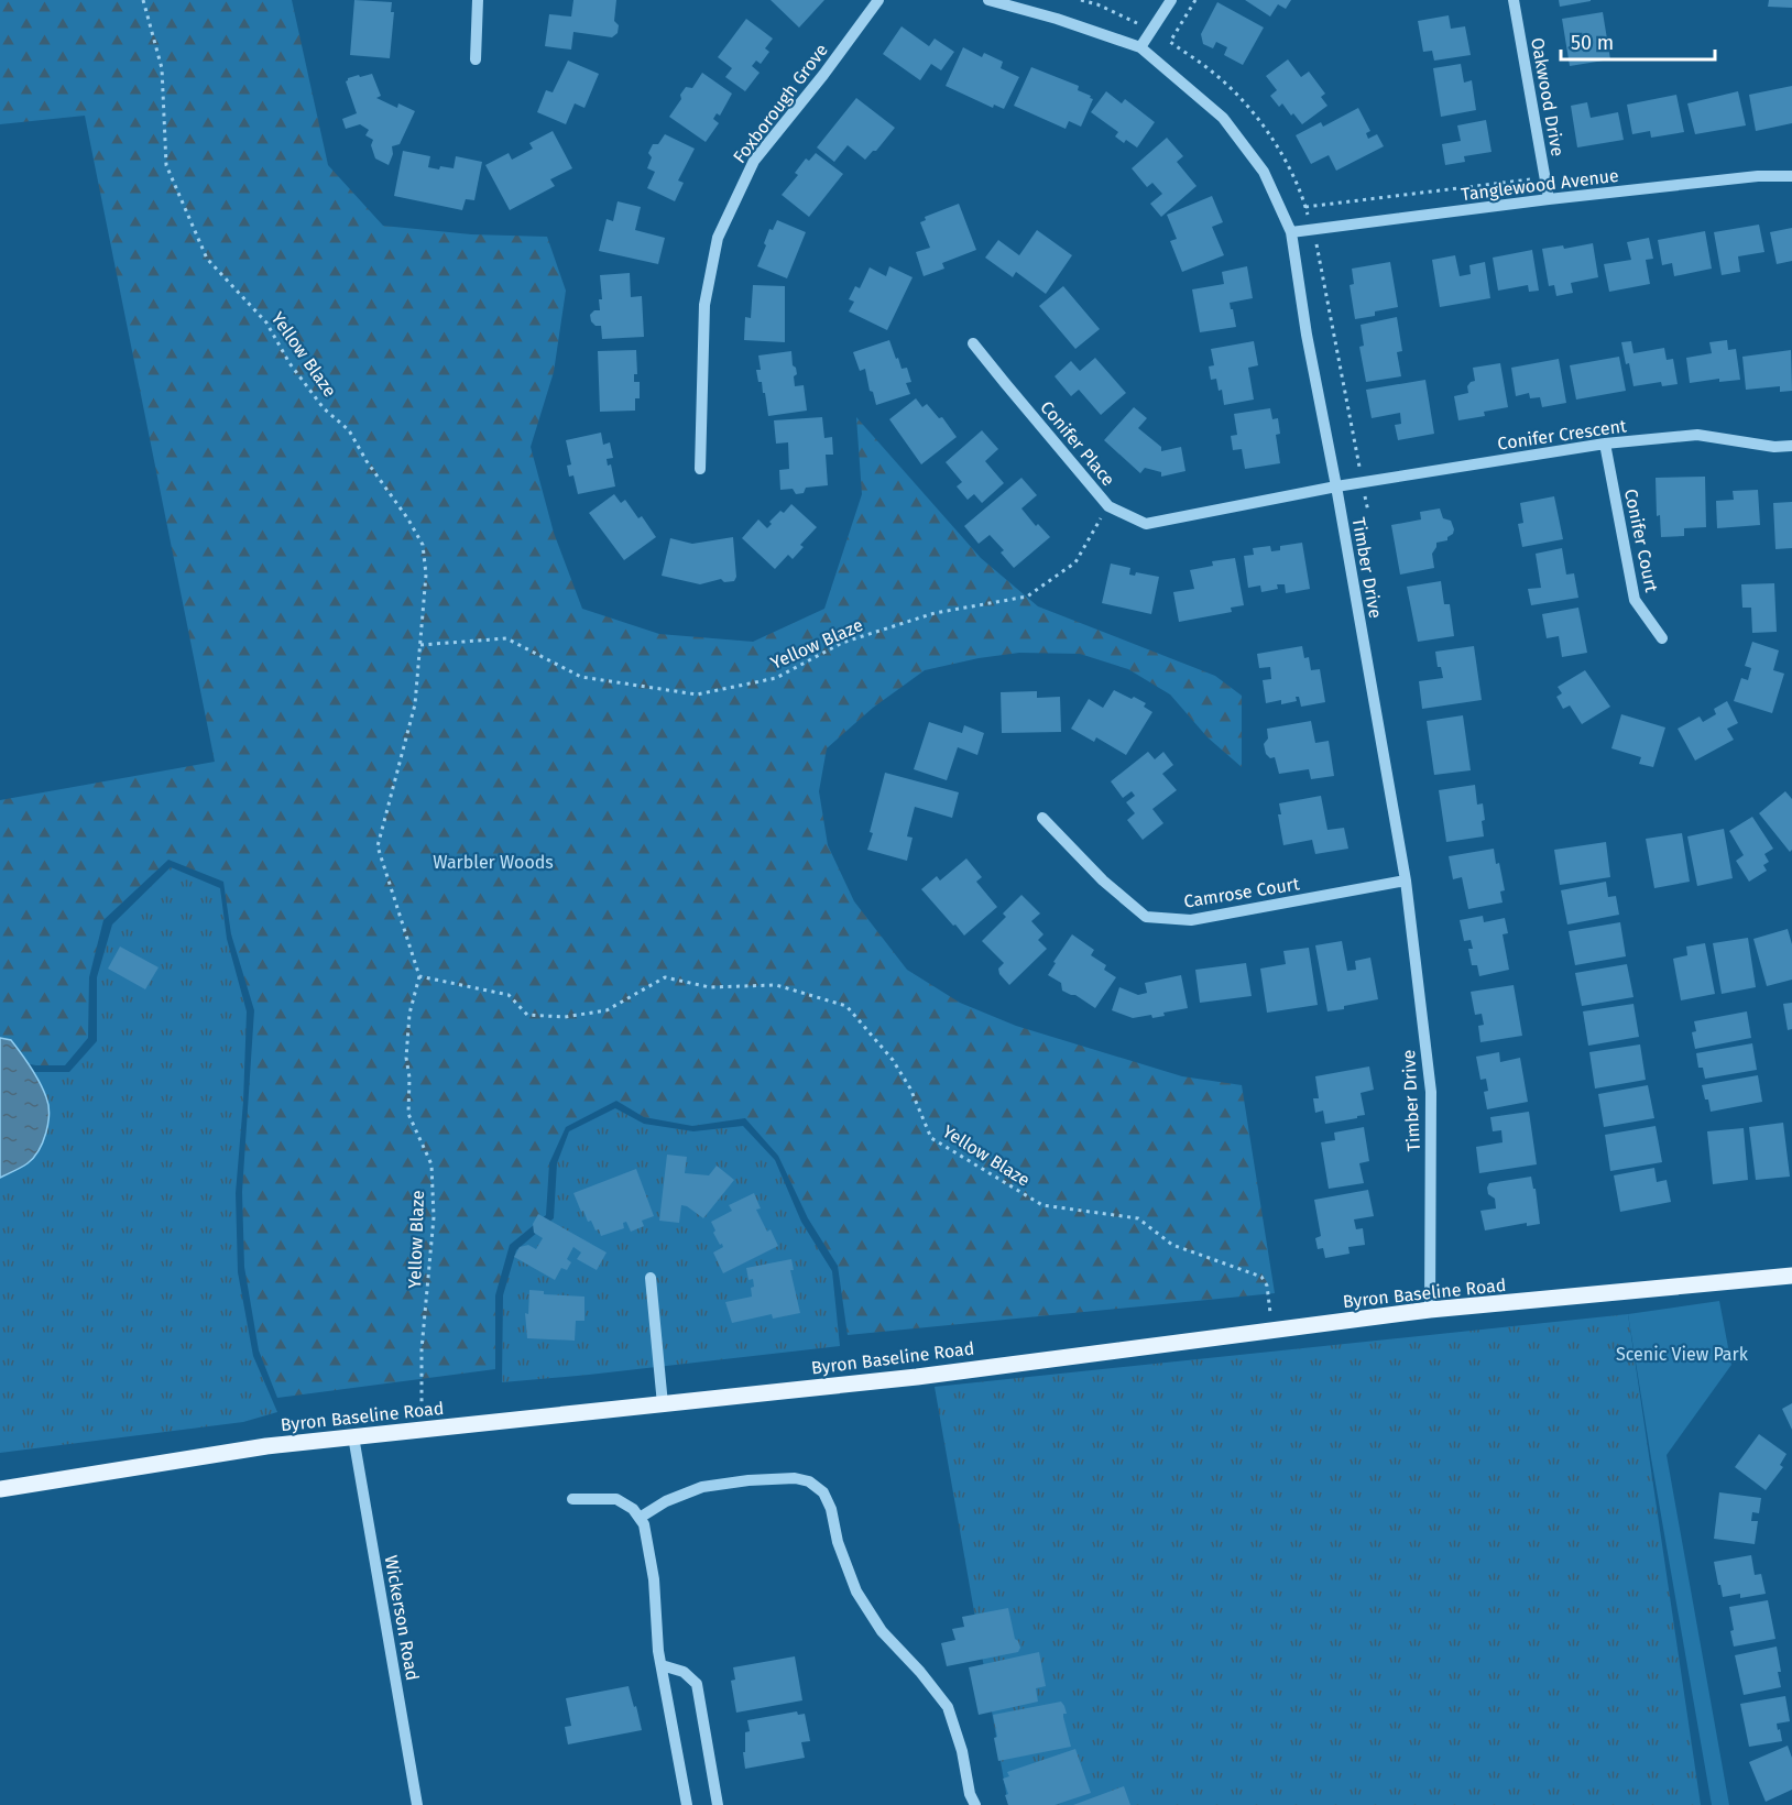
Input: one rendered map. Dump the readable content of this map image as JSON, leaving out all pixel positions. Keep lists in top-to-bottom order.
{
  "streets": {
    "main road": ["Byron Baseline Road"],
    "street": [
      "Oakwood Drive",
      "Foxborough Grove",
      "Tanglewood Avenue",
      "Conifer Crescent",
      "Conifer Place",
      "Conifer Court",
      "Timber Drive",
      "Camrose Court",
      "Wickerson Road"
    ],
    "path": ["Yellow Blaze"]
  },
  "crossings": [
    ["Oakwood Drive", "Tanglewood Avenue"],
    ["Tanglewood Avenue", "Timber Drive"],
    ["Yellow Blaze", "Conifer Place"],
    ["Yellow Blaze", "Byron Baseline Road"],
    ["Conifer Crescent", "Conifer Place"],
    ["Conifer Crescent", "Conifer Court"],
    ["Conifer Crescent", "Timber Drive"],
    ["Conifer Place", "Timber Drive"],
    ["Timber Drive", "Camrose Court"],
    ["Timber Drive", "Byron Baseline Road"],
    ["Byron Baseline Road", "Wickerson Road"]
  ],
  "parks": ["Warbler Woods", "Scenic View Park"],
  "scale_bar": "50 m"
}
